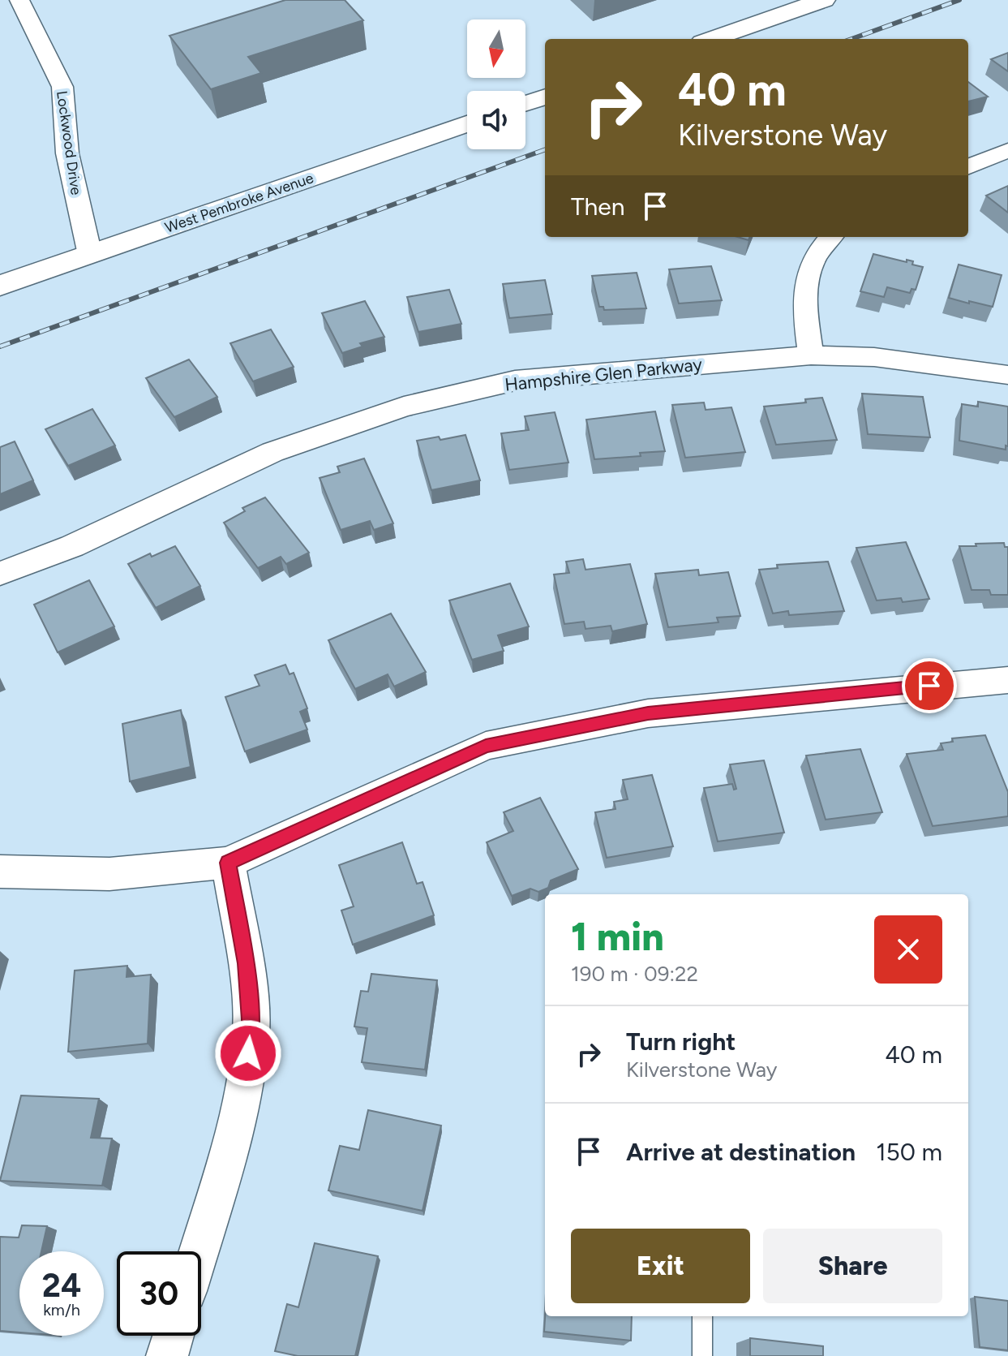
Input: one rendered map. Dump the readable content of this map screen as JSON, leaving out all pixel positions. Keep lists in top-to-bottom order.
{
  "streets": {
    "main road": ["West Pembroke Avenue"],
    "street": ["Lockwood Drive", "Hampshire Glen Parkway"]
  },
  "crossings": [
    ["Lockwood Drive", "West Pembroke Avenue"]
  ],
  "north": "bottom",
  "page": {
    "turn": ["40 m", "Kilverstone Way"],
    "then": "Then",
    "heading": ["1 min", "190 m · 09:22"],
    "list": [
      {
        "name": "Turn right",
        "note": "Kilverstone Way",
        "value": "40 m"
      },
      {
        "name": "Arrive at destination",
        "value": "150 m"
      }
    ],
    "buttons": ["Exit", "Share"],
    "speed": "24 km/h",
    "limit": "30"
  }
}
